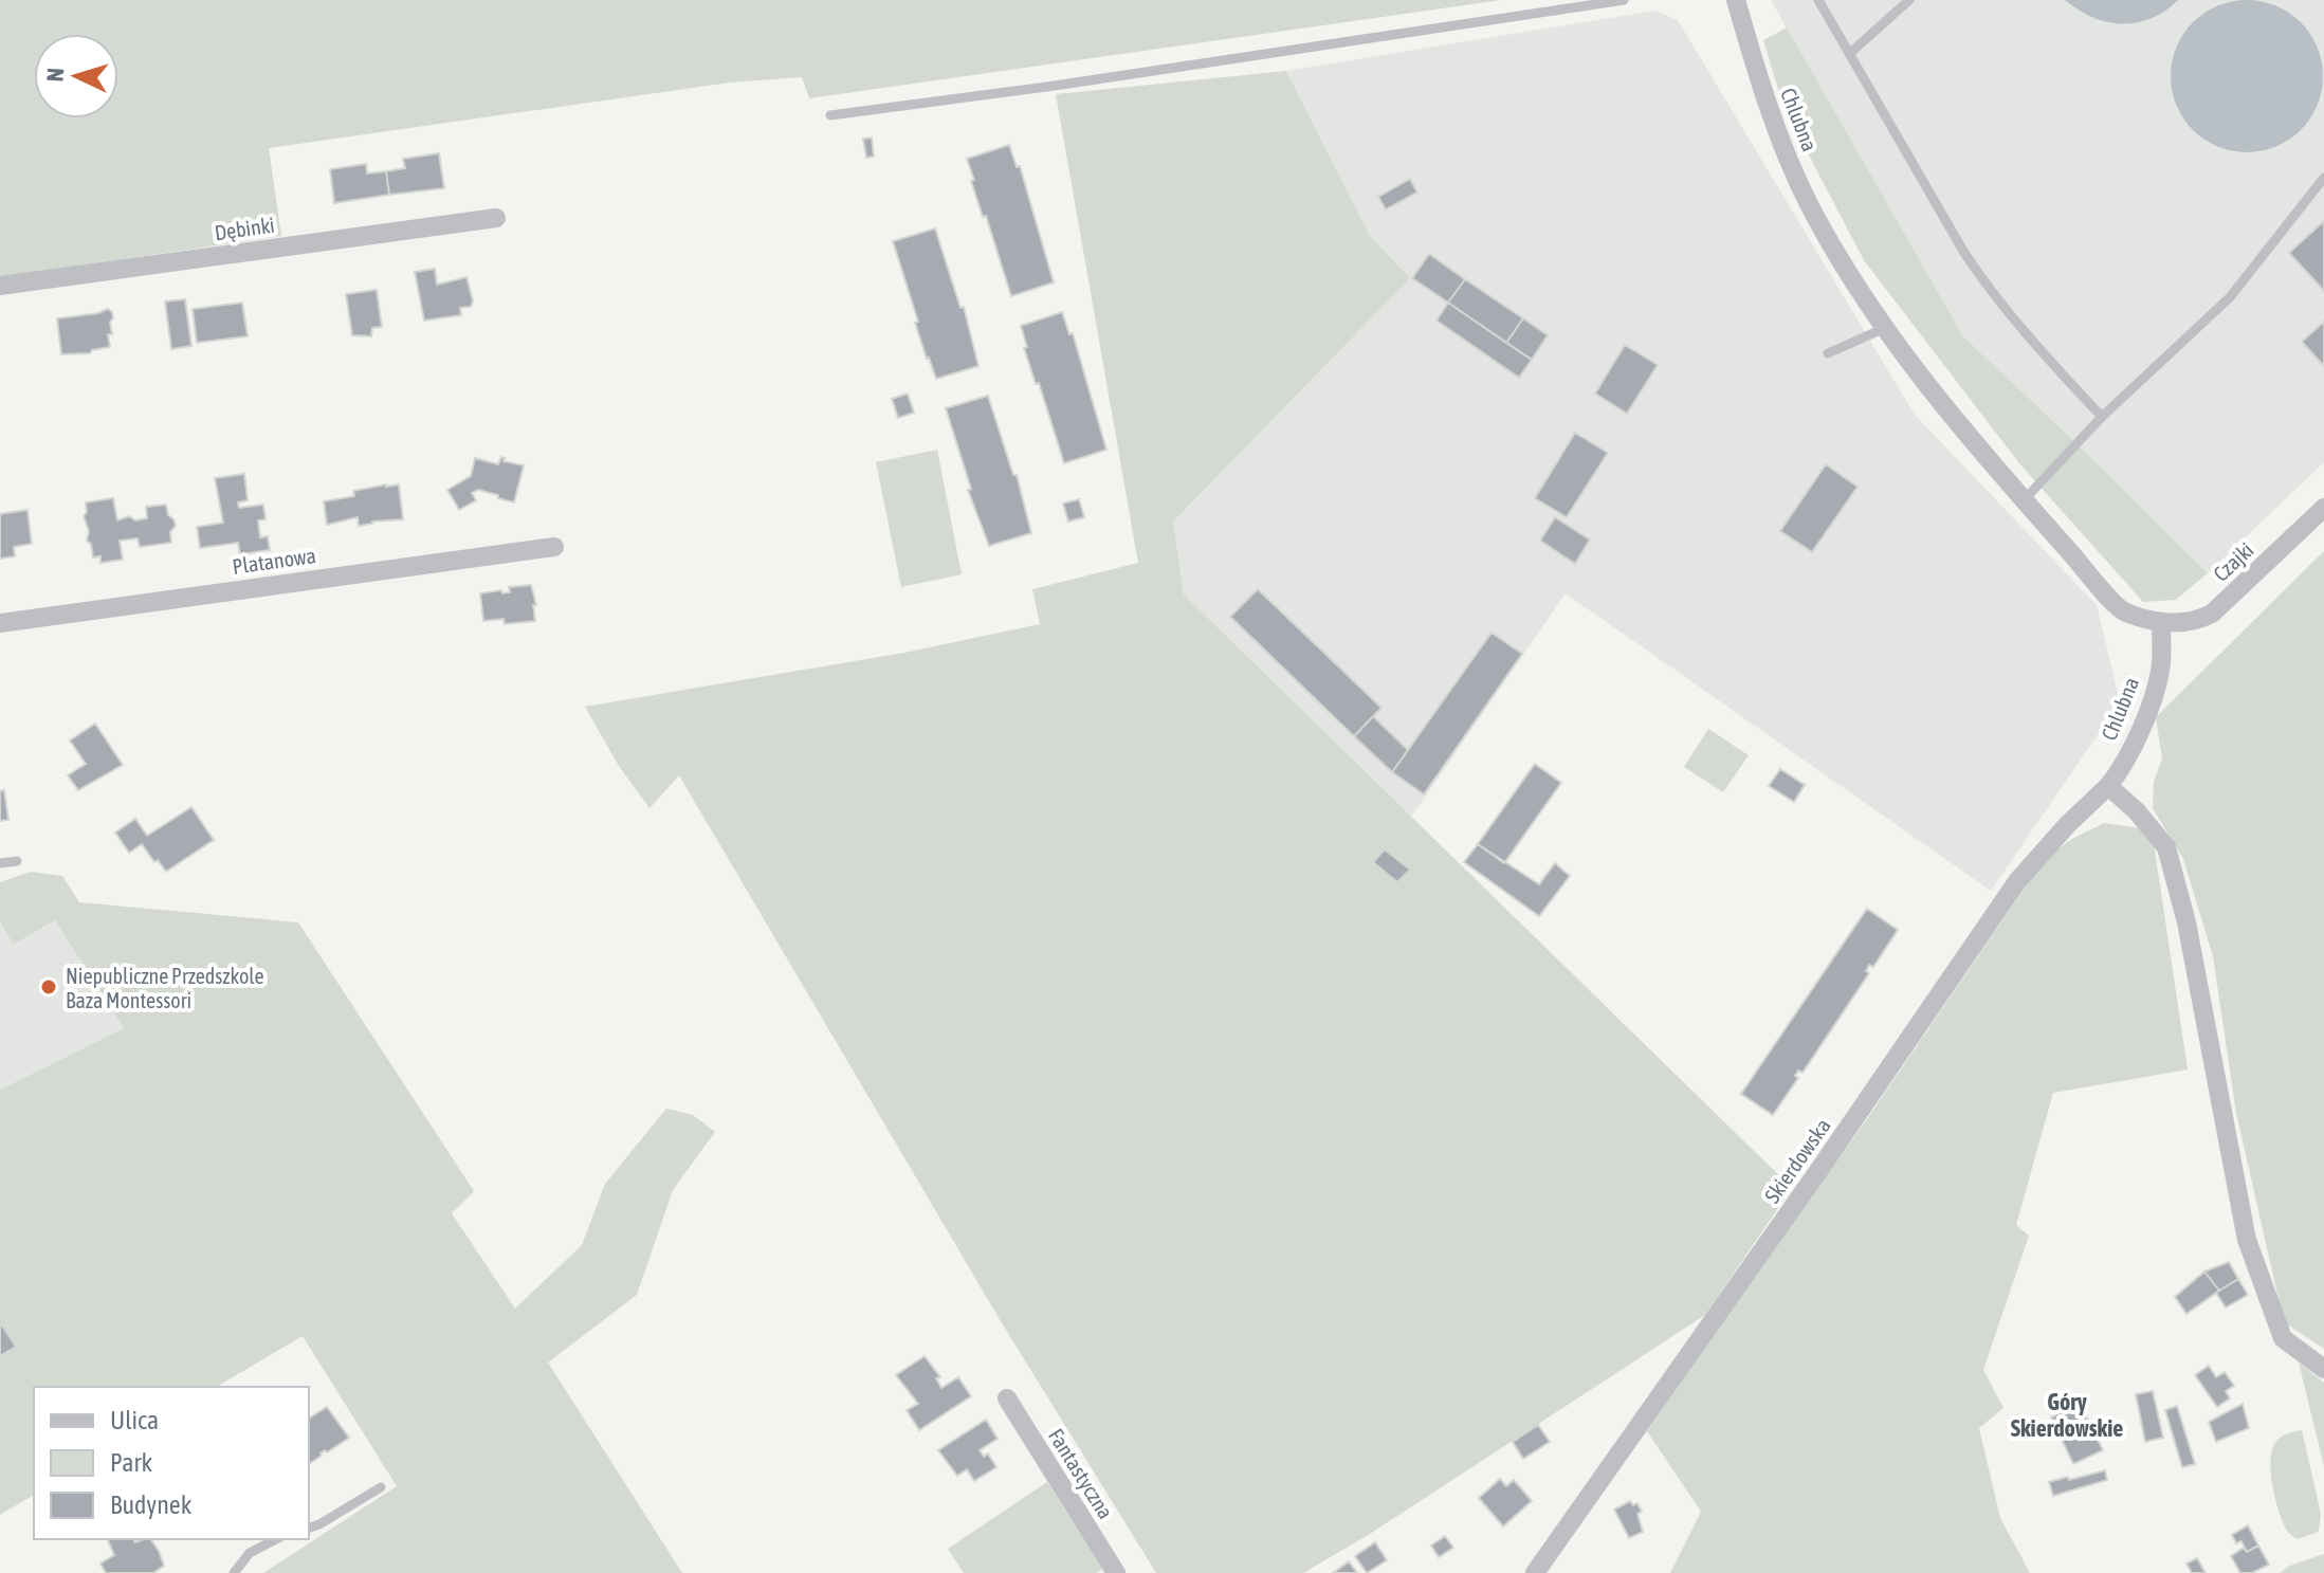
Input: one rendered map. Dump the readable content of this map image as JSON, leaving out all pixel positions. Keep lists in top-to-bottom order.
{
  "streets": {
    "street": [
      "Chlubna",
      "Dębinki",
      "Platanowa",
      "Czajki",
      "Skierdowska",
      "Fantastyczna"
    ]
  },
  "crossings": [
    ["Chlubna", "Czajki"],
    ["Chlubna", "Skierdowska"]
  ],
  "districts": ["Góry Skierdowskie"],
  "places": ["Niepubliczne Przedszkole Baza Montessori"],
  "legend": ["Ulica", "Park", "Budynek"],
  "north": "left"
}
